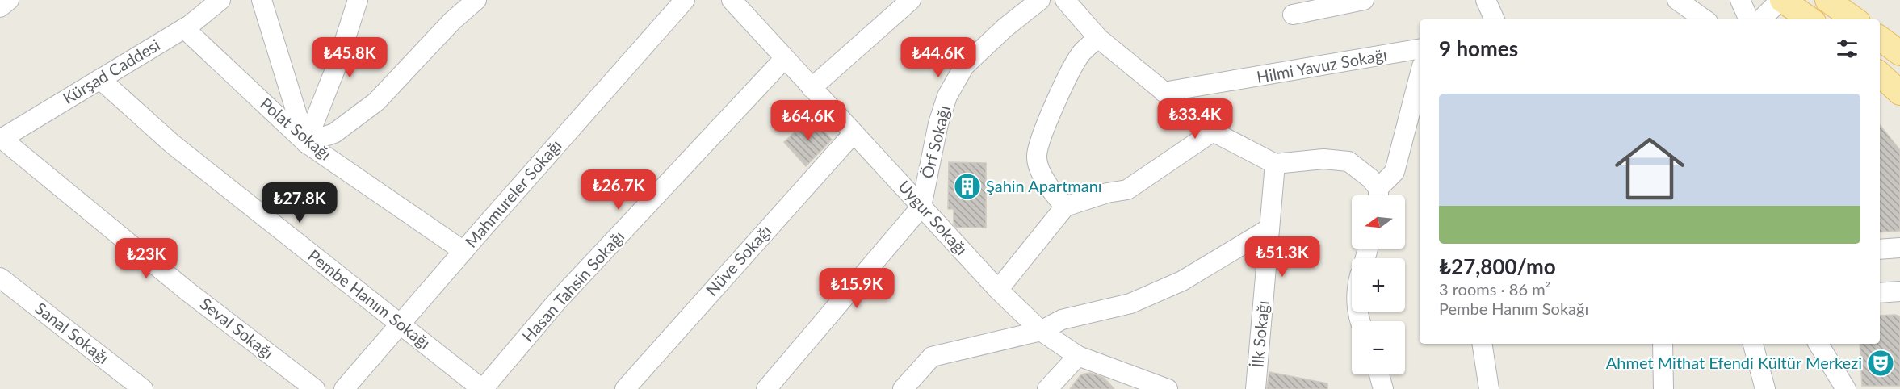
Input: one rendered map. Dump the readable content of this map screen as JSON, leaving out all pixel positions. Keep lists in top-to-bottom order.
{
  "streets": {
    "street": [
      "Hilmi Yavuz Sokağı",
      "Kürşad Caddesi",
      "Polat Sokağı",
      "Örf Sokağı",
      "Mahmureler Sokağı",
      "Uygur Sokağı",
      "Nüve Sokağı",
      "Hasan Tahsin Sokağı",
      "Pembe Hanım Sokağı",
      "Seval Sokağı",
      "Sanal Sokağı",
      "İlk Sokağı"
    ]
  },
  "crossings": [
    ["Kürşad Caddesi", "Polat Sokağı"],
    ["Kürşad Caddesi", "Pembe Hanım Sokağı"],
    ["Kürşad Caddesi", "Seval Sokağı"],
    ["Polat Sokağı", "Mahmureler Sokağı"],
    ["Örf Sokağı", "Uygur Sokağı"],
    ["Mahmureler Sokağı", "Pembe Hanım Sokağı"],
    ["Uygur Sokağı", "Nüve Sokağı"],
    ["Uygur Sokağı", "Hasan Tahsin Sokağı"],
    ["Hasan Tahsin Sokağı", "Pembe Hanım Sokağı"]
  ],
  "places": {
    "building": ["Şahin Apartmanı"],
    "theatre": ["Ahmet Mithat Efendi Kültür Merkezi"]
  },
  "north": "left",
  "page": {
    "heading": "9 homes",
    "price": [
      "₺45.8K",
      "₺44.6K",
      "₺33.4K",
      "₺64.6K",
      "₺26.7K",
      "₺27.8K",
      "₺51.3K",
      "₺23K",
      "₺15.9K"
    ],
    "list": [
      {
        "name": "₺27,800/mo",
        "note": "3 rooms · 86 m² · Pembe Hanım Sokağı"
      }
    ],
    "map_buttons": ["+", "−"]
  }
}
